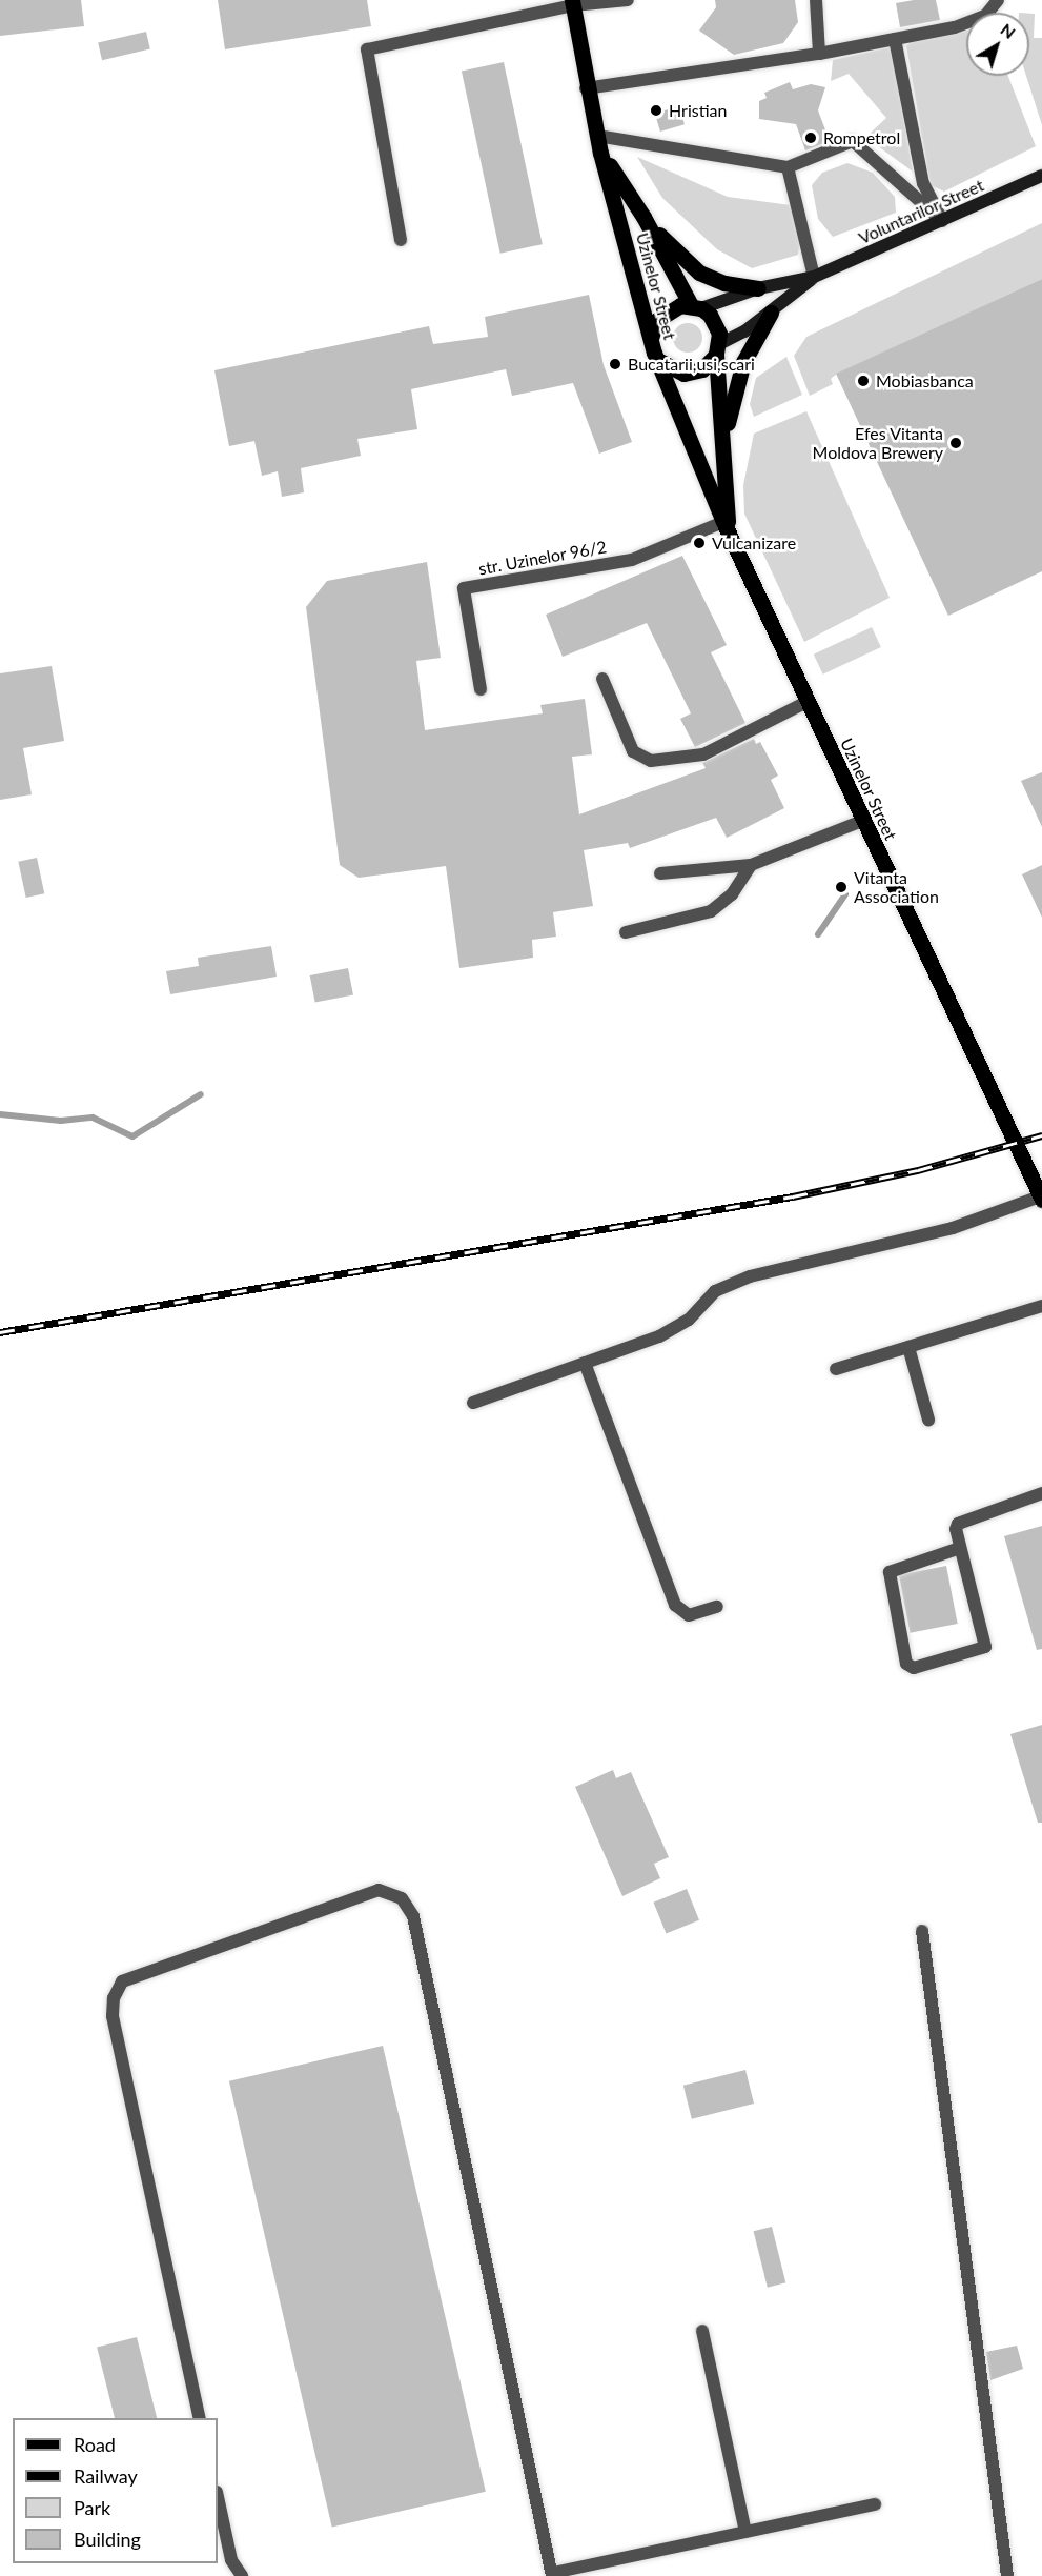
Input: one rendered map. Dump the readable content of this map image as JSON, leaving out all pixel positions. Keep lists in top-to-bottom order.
{
  "streets": {
    "main road": ["Voluntarilor Street", "Uzinelor Street"],
    "street": ["str. Uzinelor 96/2"]
  },
  "crossings": [
    ["Voluntarilor Street", "Uzinelor Street"],
    ["Uzinelor Street", "str. Uzinelor 96/2"]
  ],
  "places": [
    "Hristian",
    "Rompetrol",
    "Bucatarii,usi,scari",
    "Mobiasbanca",
    "Efes Vitanta Moldova Brewery",
    "Vulcanizare",
    "Vitanta Association"
  ],
  "legend": [
    "Road",
    "Railway",
    "Park",
    "Building"
  ],
  "north": "top right"
}
